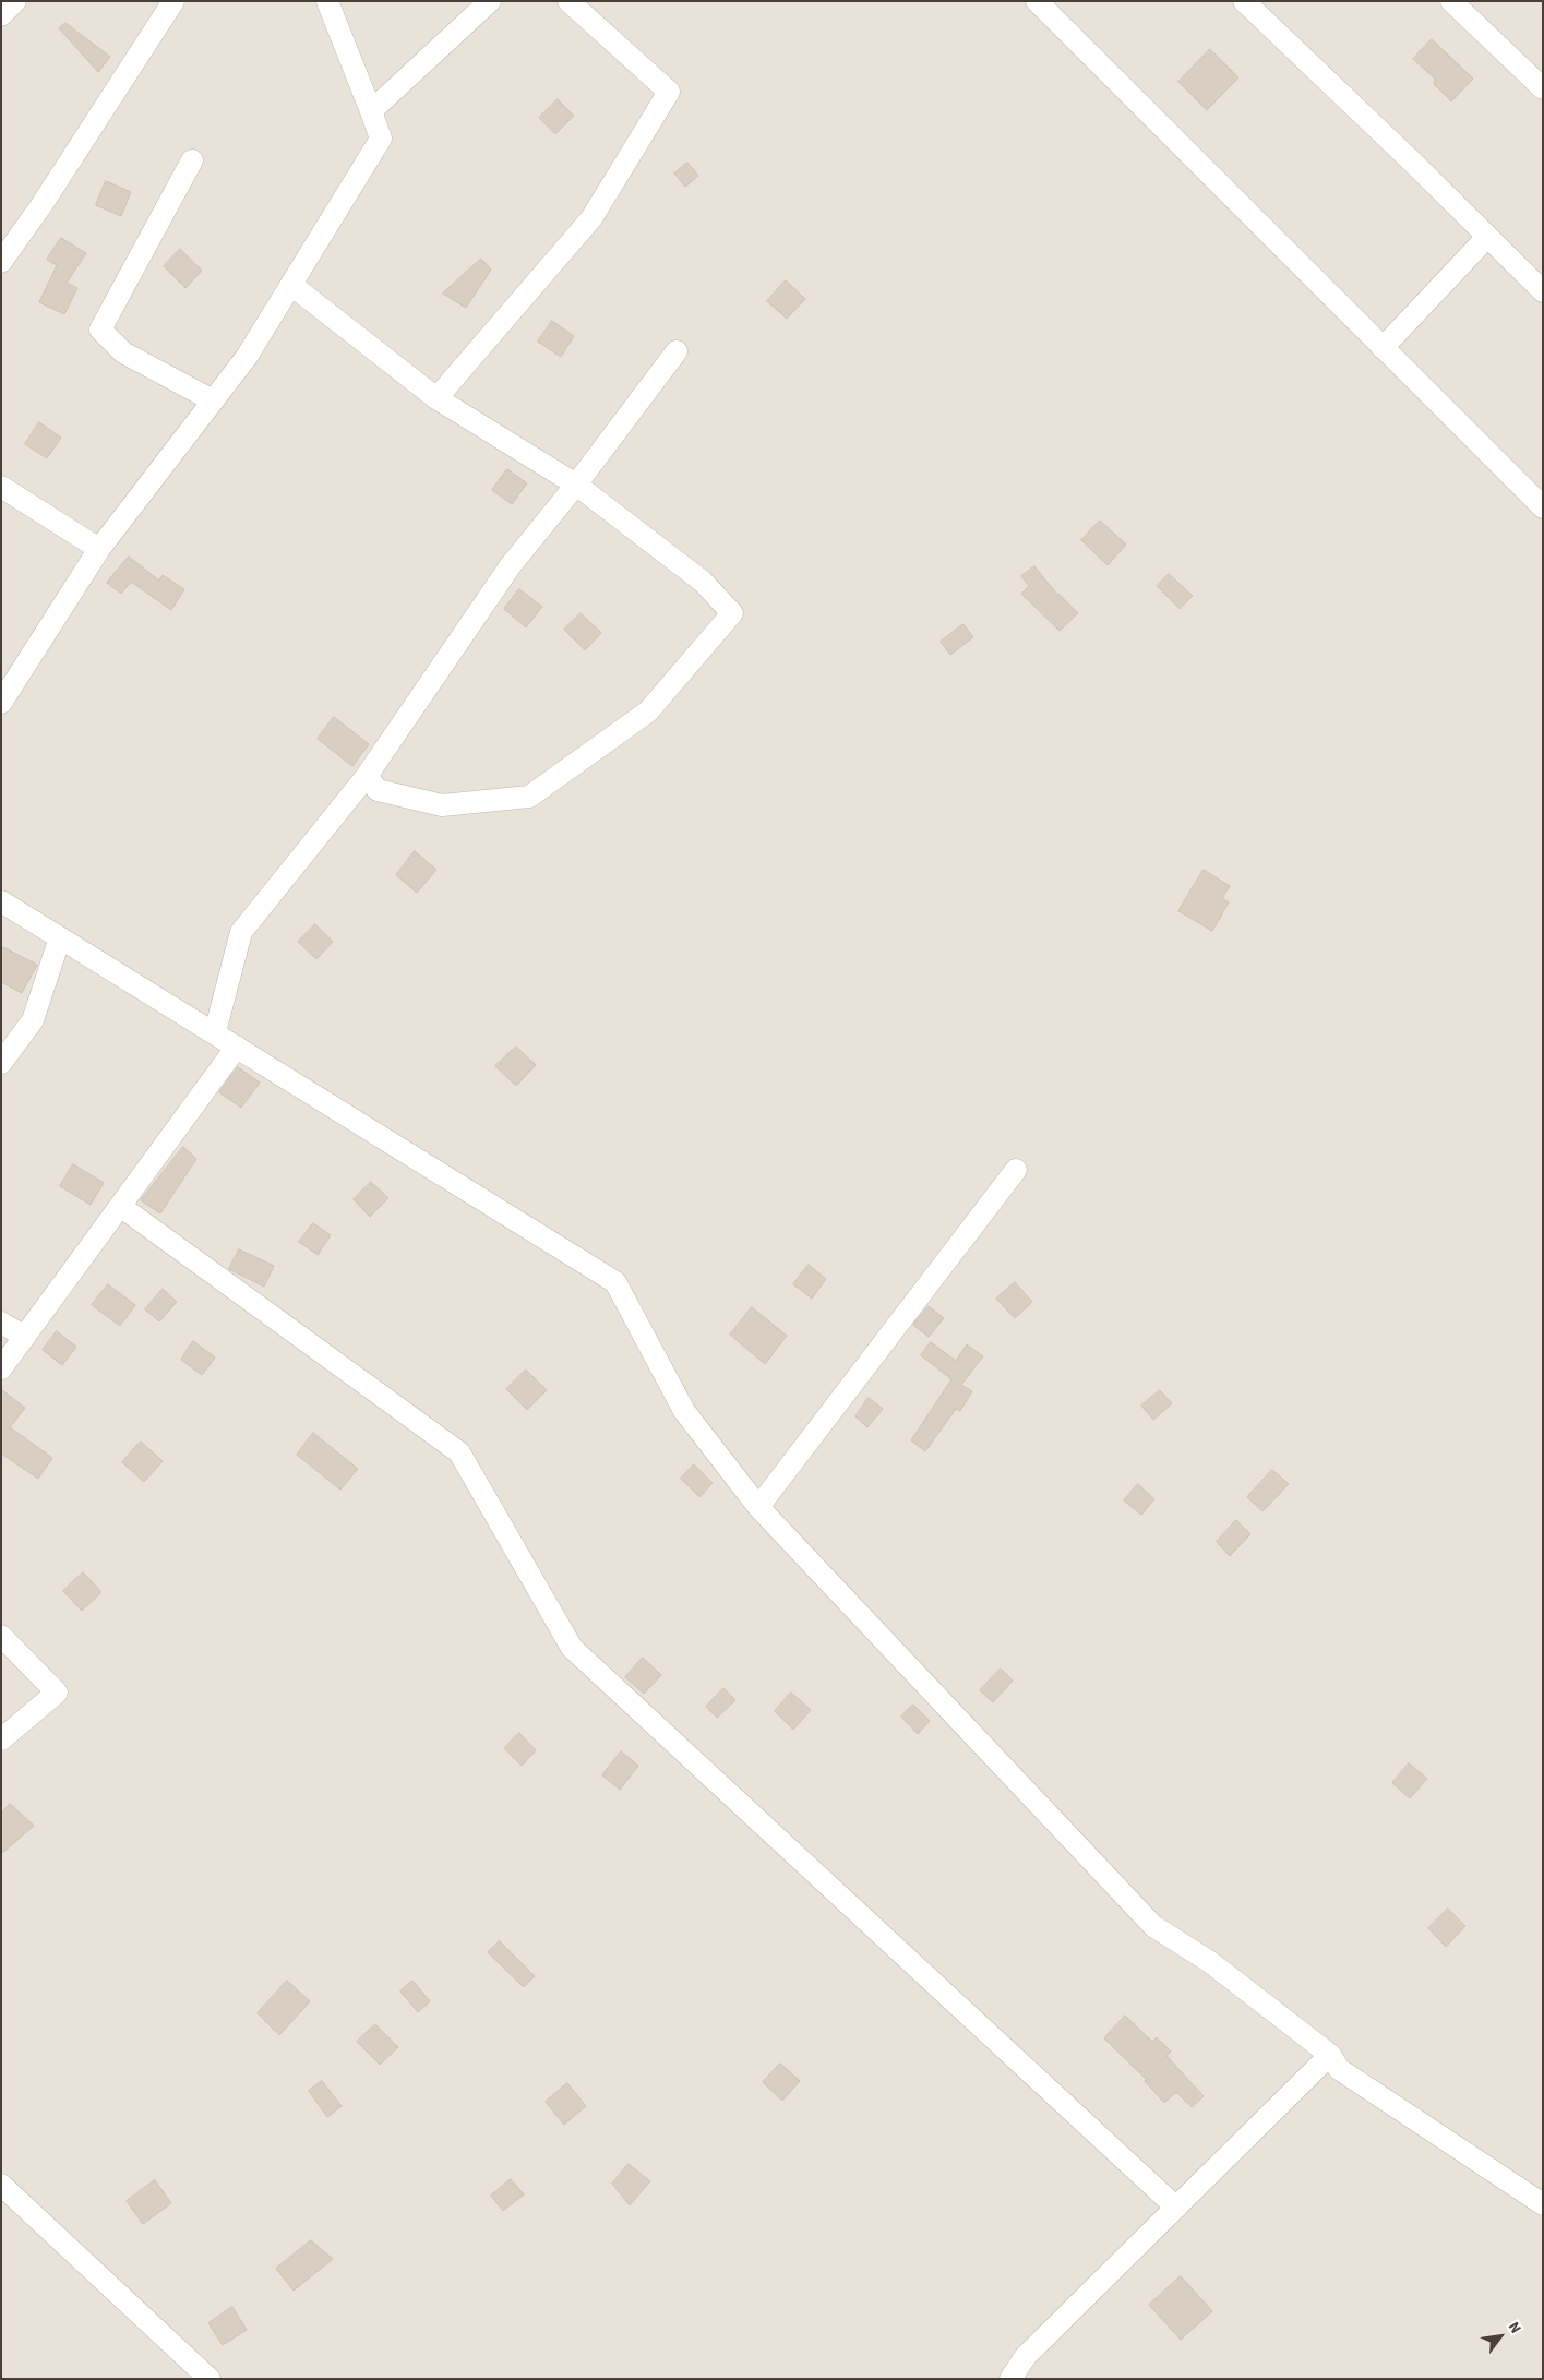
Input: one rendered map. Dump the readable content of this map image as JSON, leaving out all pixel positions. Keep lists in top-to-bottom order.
{
  "north": "top right"
}
